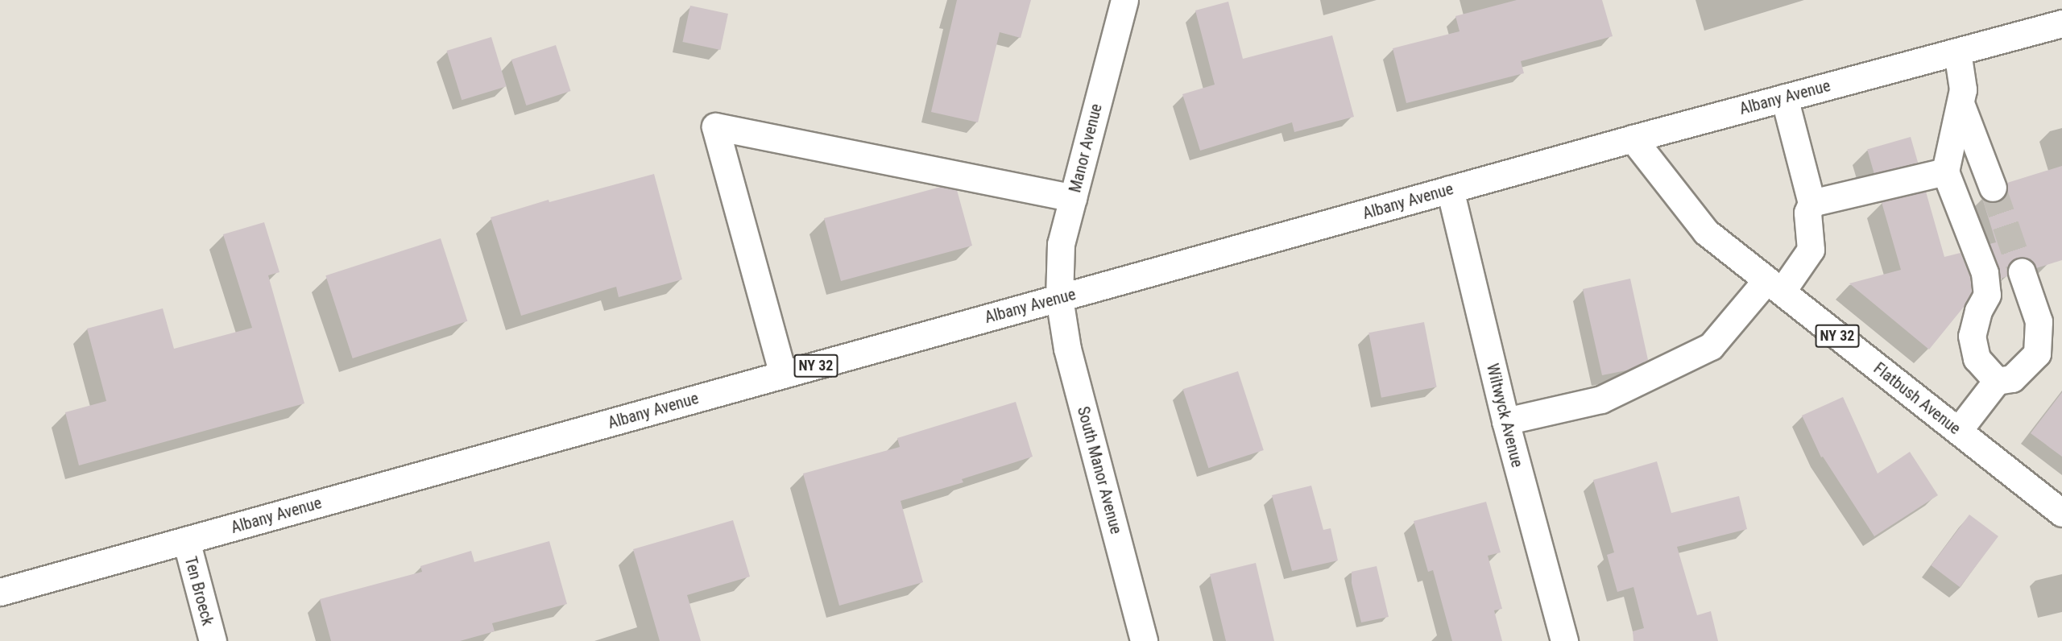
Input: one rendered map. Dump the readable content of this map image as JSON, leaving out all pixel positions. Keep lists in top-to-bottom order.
{
  "streets": {
    "main road": [
      "Albany Avenue",
      "Manor Avenue",
      "NY 32",
      "Flatbush Avenue",
      "Wiltwyck Avenue",
      "South Manor Avenue",
      "Ten Broeck"
    ]
  },
  "crossings": [
    ["Albany Avenue", "Manor Avenue"],
    ["Albany Avenue", "Flatbush Avenue"],
    ["Albany Avenue", "Wiltwyck Avenue"],
    ["Albany Avenue", "South Manor Avenue"],
    ["Albany Avenue", "Ten Broeck"],
    ["Manor Avenue", "South Manor Avenue"]
  ]
}
